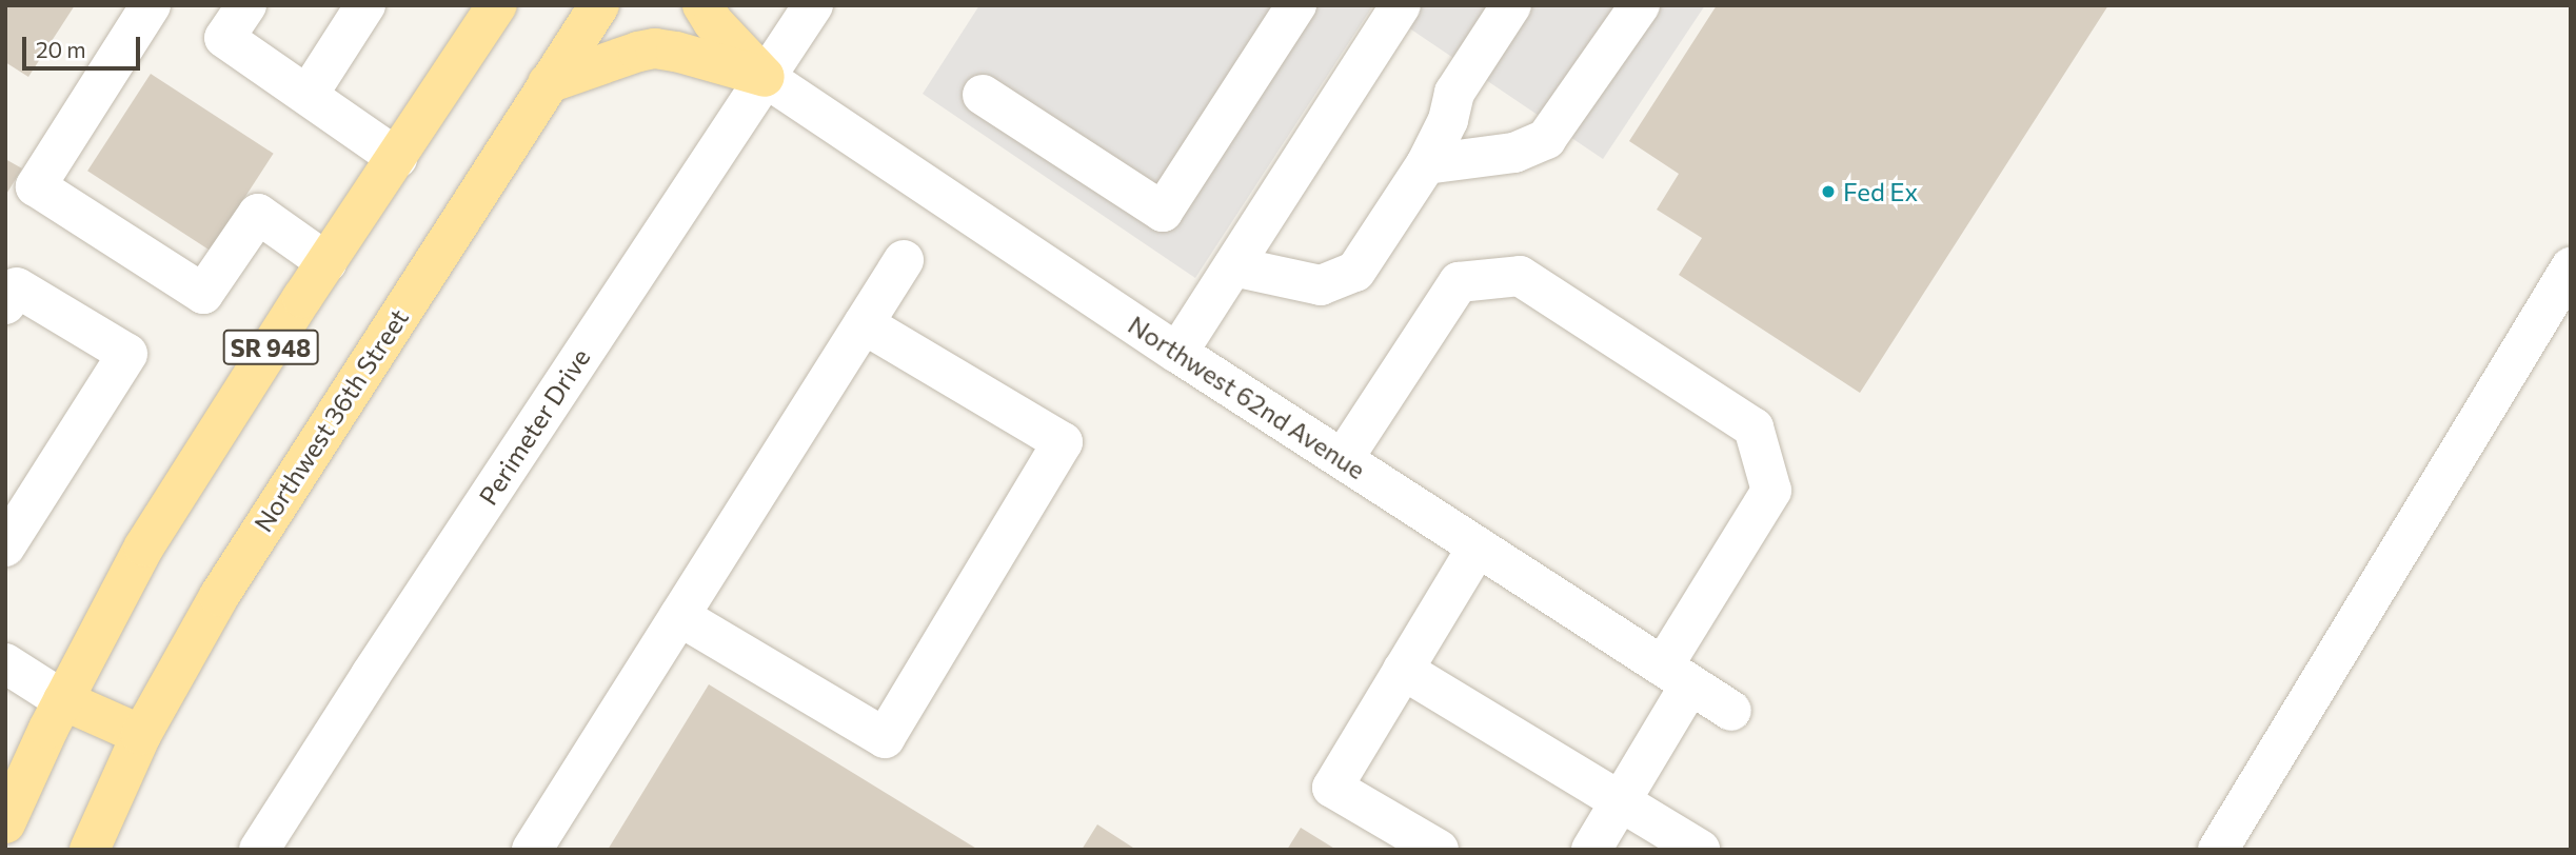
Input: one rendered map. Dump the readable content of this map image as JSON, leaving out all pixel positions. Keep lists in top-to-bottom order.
{
  "streets": {
    "main road": ["SR 948", "Northwest 36th Street"],
    "street": ["Northwest 62nd Avenue", "Perimeter Drive"]
  },
  "crossings": [
    ["Northwest 62nd Avenue", "Perimeter Drive"]
  ],
  "places": ["Fed Ex"],
  "scale_bar": "20 m"
}
